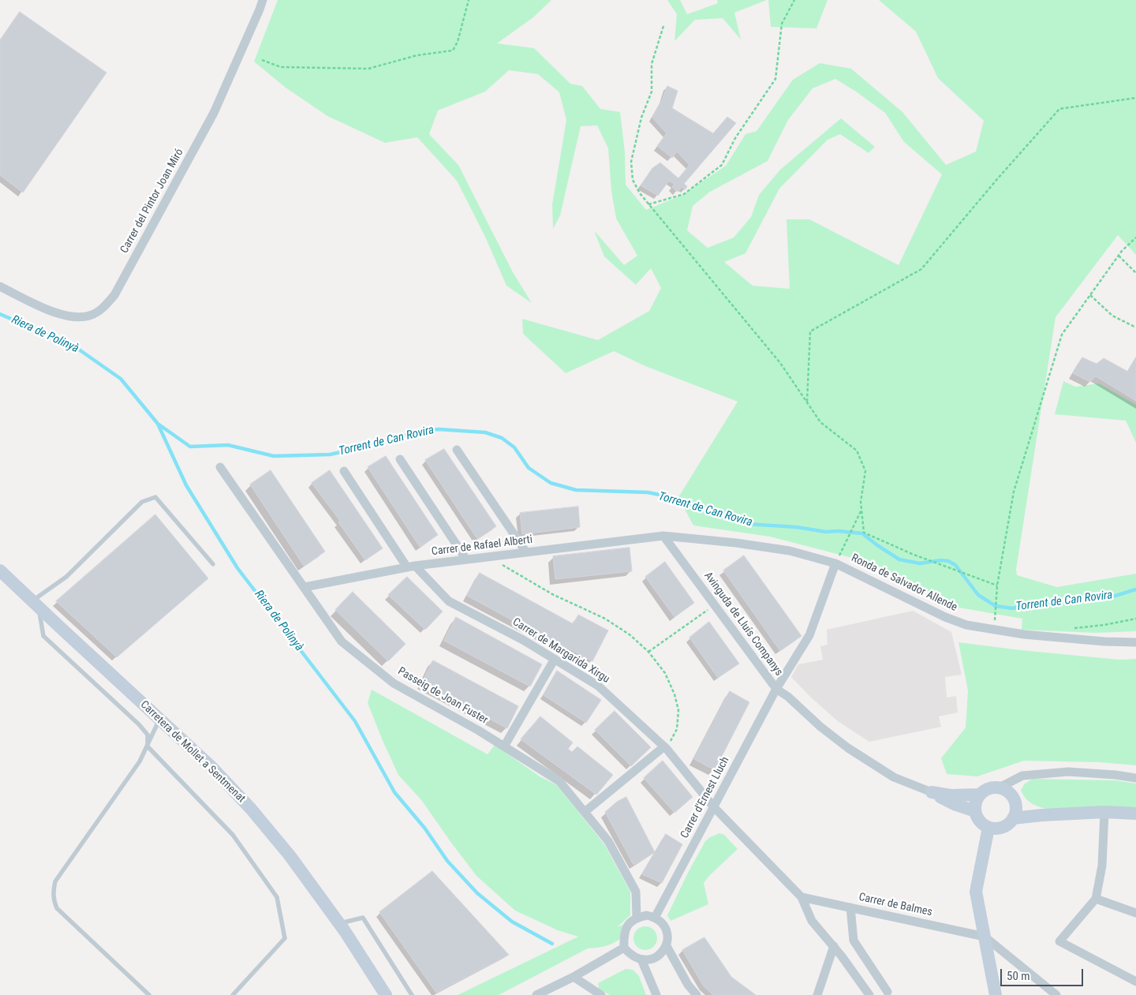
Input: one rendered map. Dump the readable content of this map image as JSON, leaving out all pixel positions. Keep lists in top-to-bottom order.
{
  "streets": {
    "street": [
      "Carrer del Pintor Joan Miró",
      "Carrer de Rafael Alberti",
      "Ronda de Salvador Allende",
      "Avinguda de Lluís Companys",
      "Carrer de Margarida Xirgu",
      "Passeig de Joan Fuster",
      "Carretera de Mollet a Sentmenat",
      "Carrer d'Ernest Lluch",
      "Carrer de Balmes"
    ]
  },
  "crossings": [
    ["Carrer de Rafael Alberti", "Ronda de Salvador Allende"],
    ["Carrer de Rafael Alberti", "Avinguda de Lluís Companys"],
    ["Carrer de Rafael Alberti", "Carrer de Margarida Xirgu"],
    ["Carrer de Rafael Alberti", "Passeig de Joan Fuster"],
    ["Ronda de Salvador Allende", "Avinguda de Lluís Companys"],
    ["Ronda de Salvador Allende", "Carrer d'Ernest Lluch"],
    ["Avinguda de Lluís Companys", "Carrer d'Ernest Lluch"],
    ["Carrer de Margarida Xirgu", "Carrer d'Ernest Lluch"],
    ["Carrer de Margarida Xirgu", "Carrer de Balmes"],
    ["Passeig de Joan Fuster", "Carrer d'Ernest Lluch"]
  ],
  "water": ["Riera de Polinyà", "Torrent de Can Rovira"],
  "scale_bar": "50 m"
}
